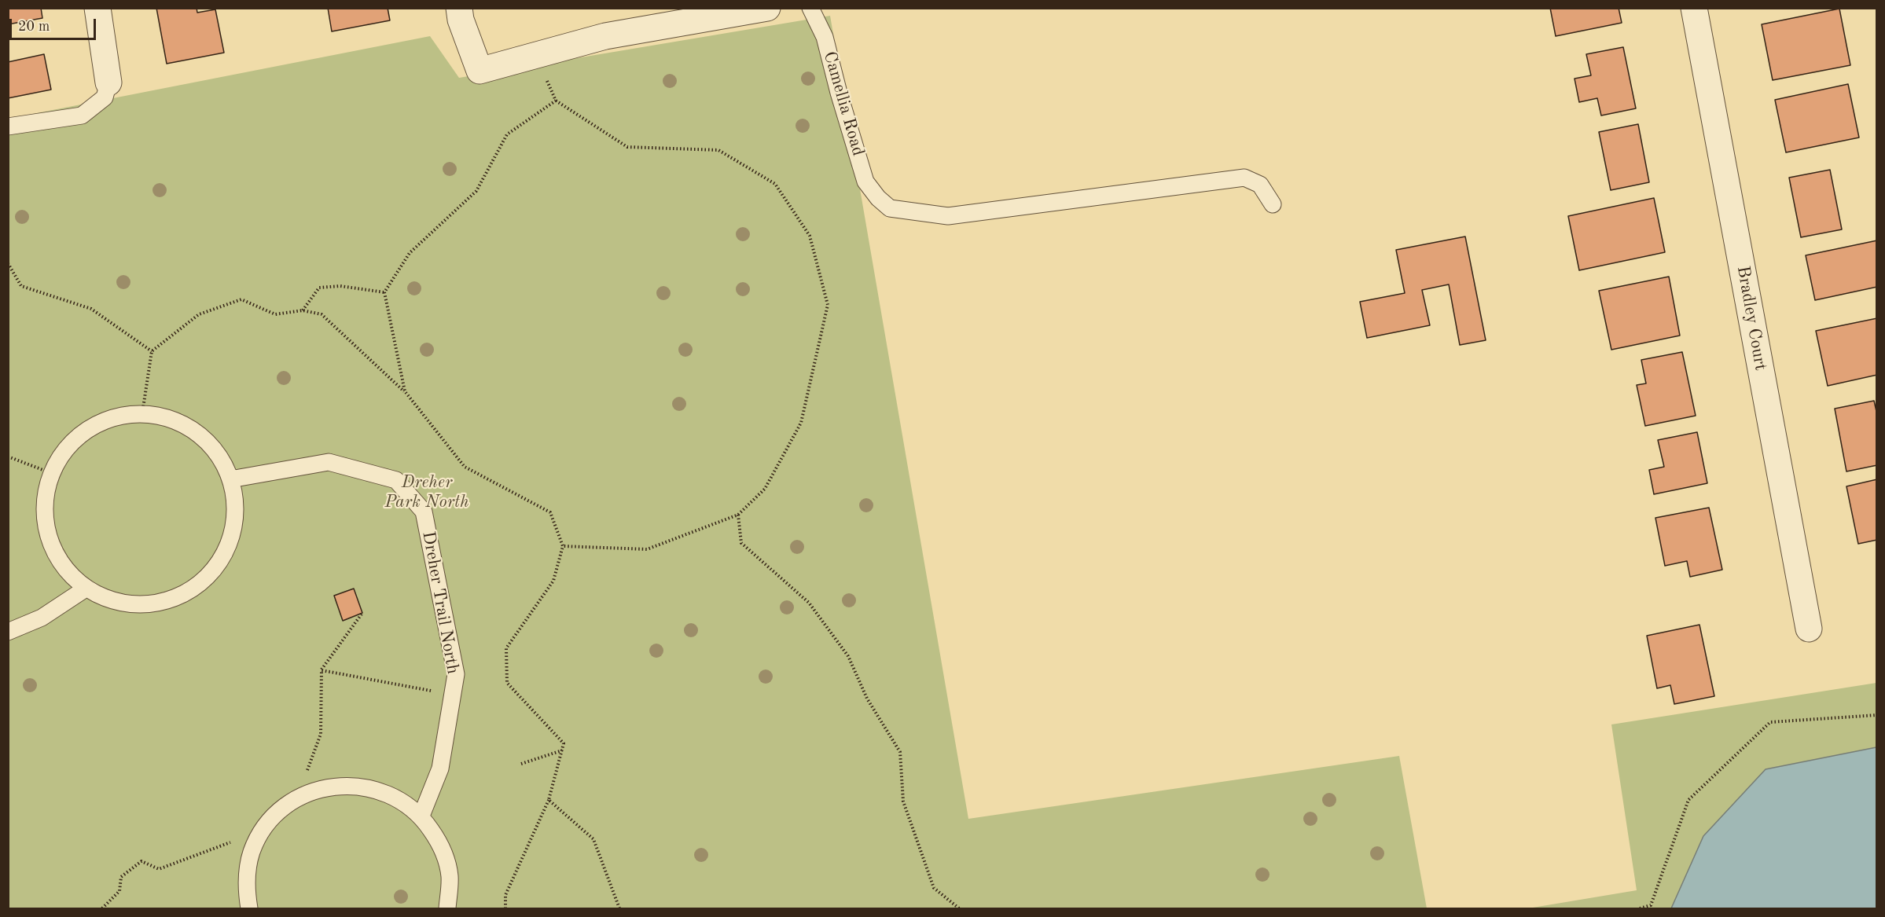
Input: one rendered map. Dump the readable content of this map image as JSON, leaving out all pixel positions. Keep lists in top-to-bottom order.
{
  "streets": {
    "street": ["Bradley Court"],
    "lane": ["Camellia Road", "Dreher Trail North"]
  },
  "parks": ["Dreher Park North"],
  "scale_bar": "20 m"
}
